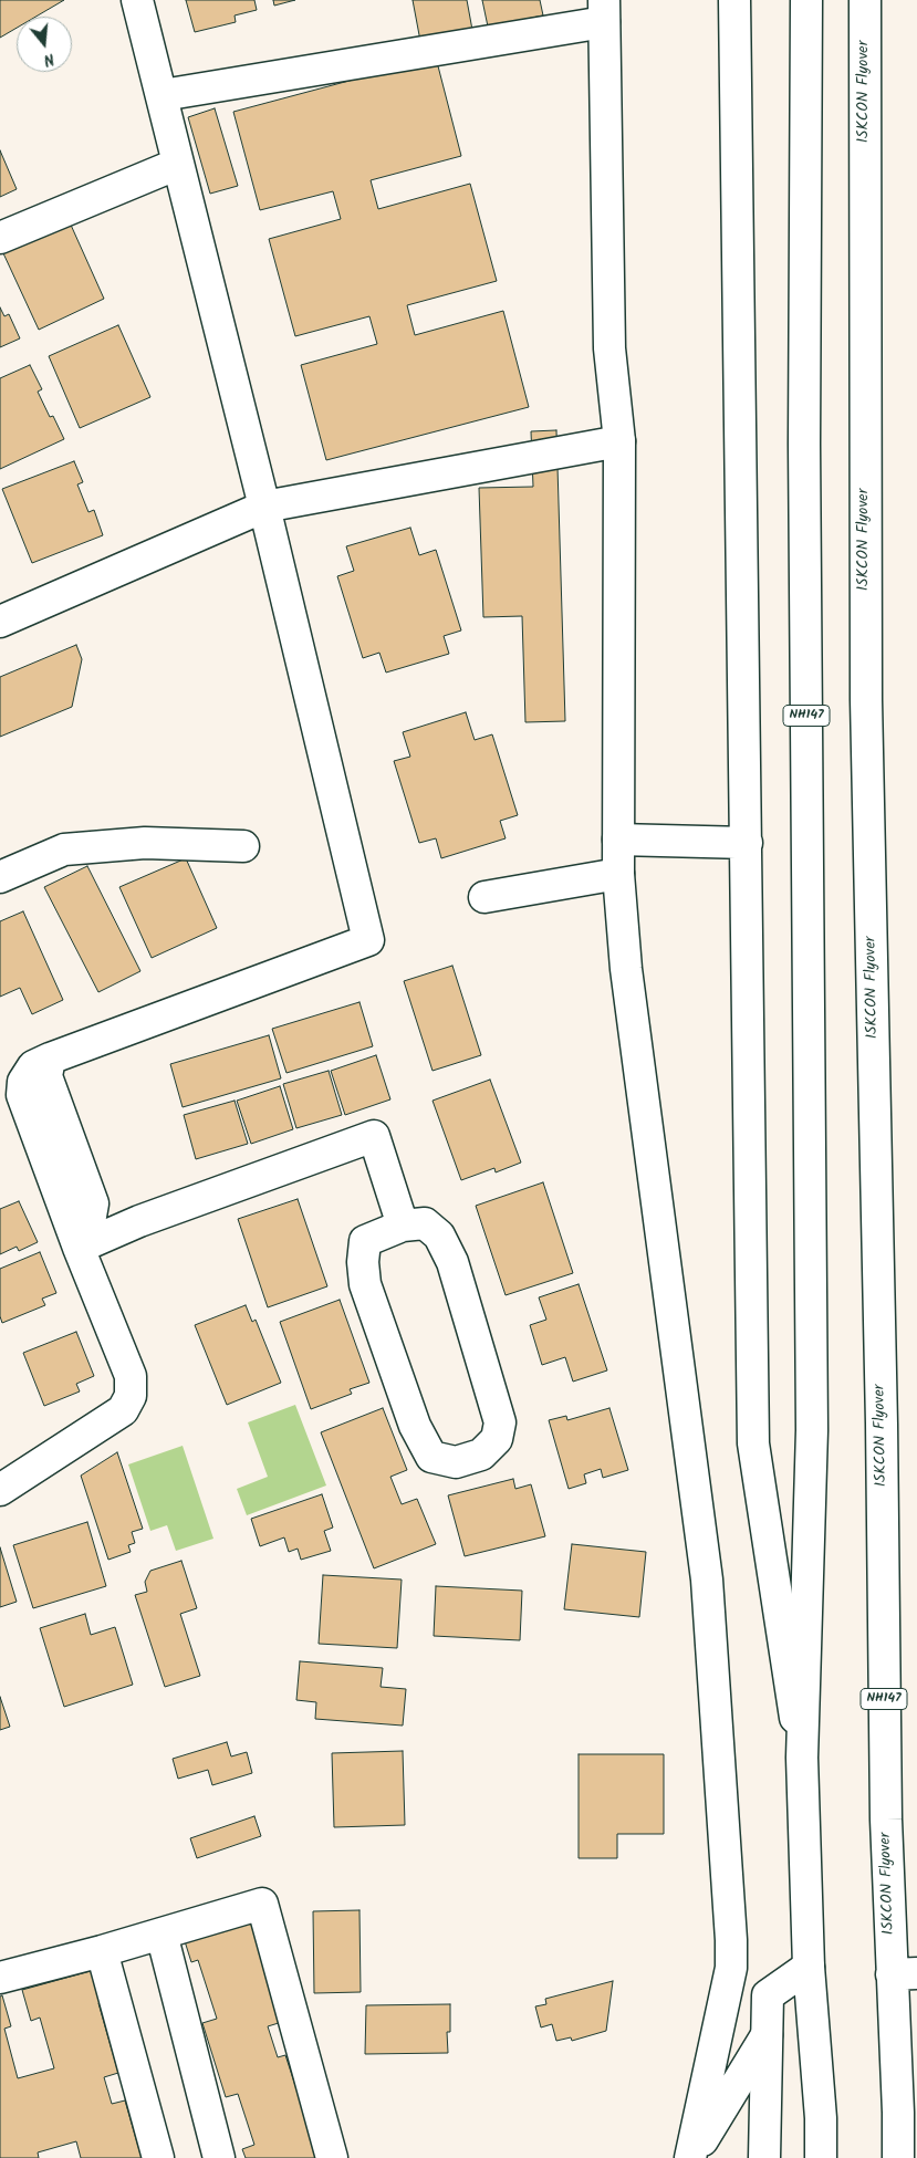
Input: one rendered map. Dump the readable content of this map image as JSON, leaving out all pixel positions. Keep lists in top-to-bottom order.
{
  "streets": {
    "main road": ["ISKCON Flyover", "NH147"]
  },
  "crossings": [
    ["ISKCON Flyover", "NH147"]
  ],
  "north": "bottom"
}
